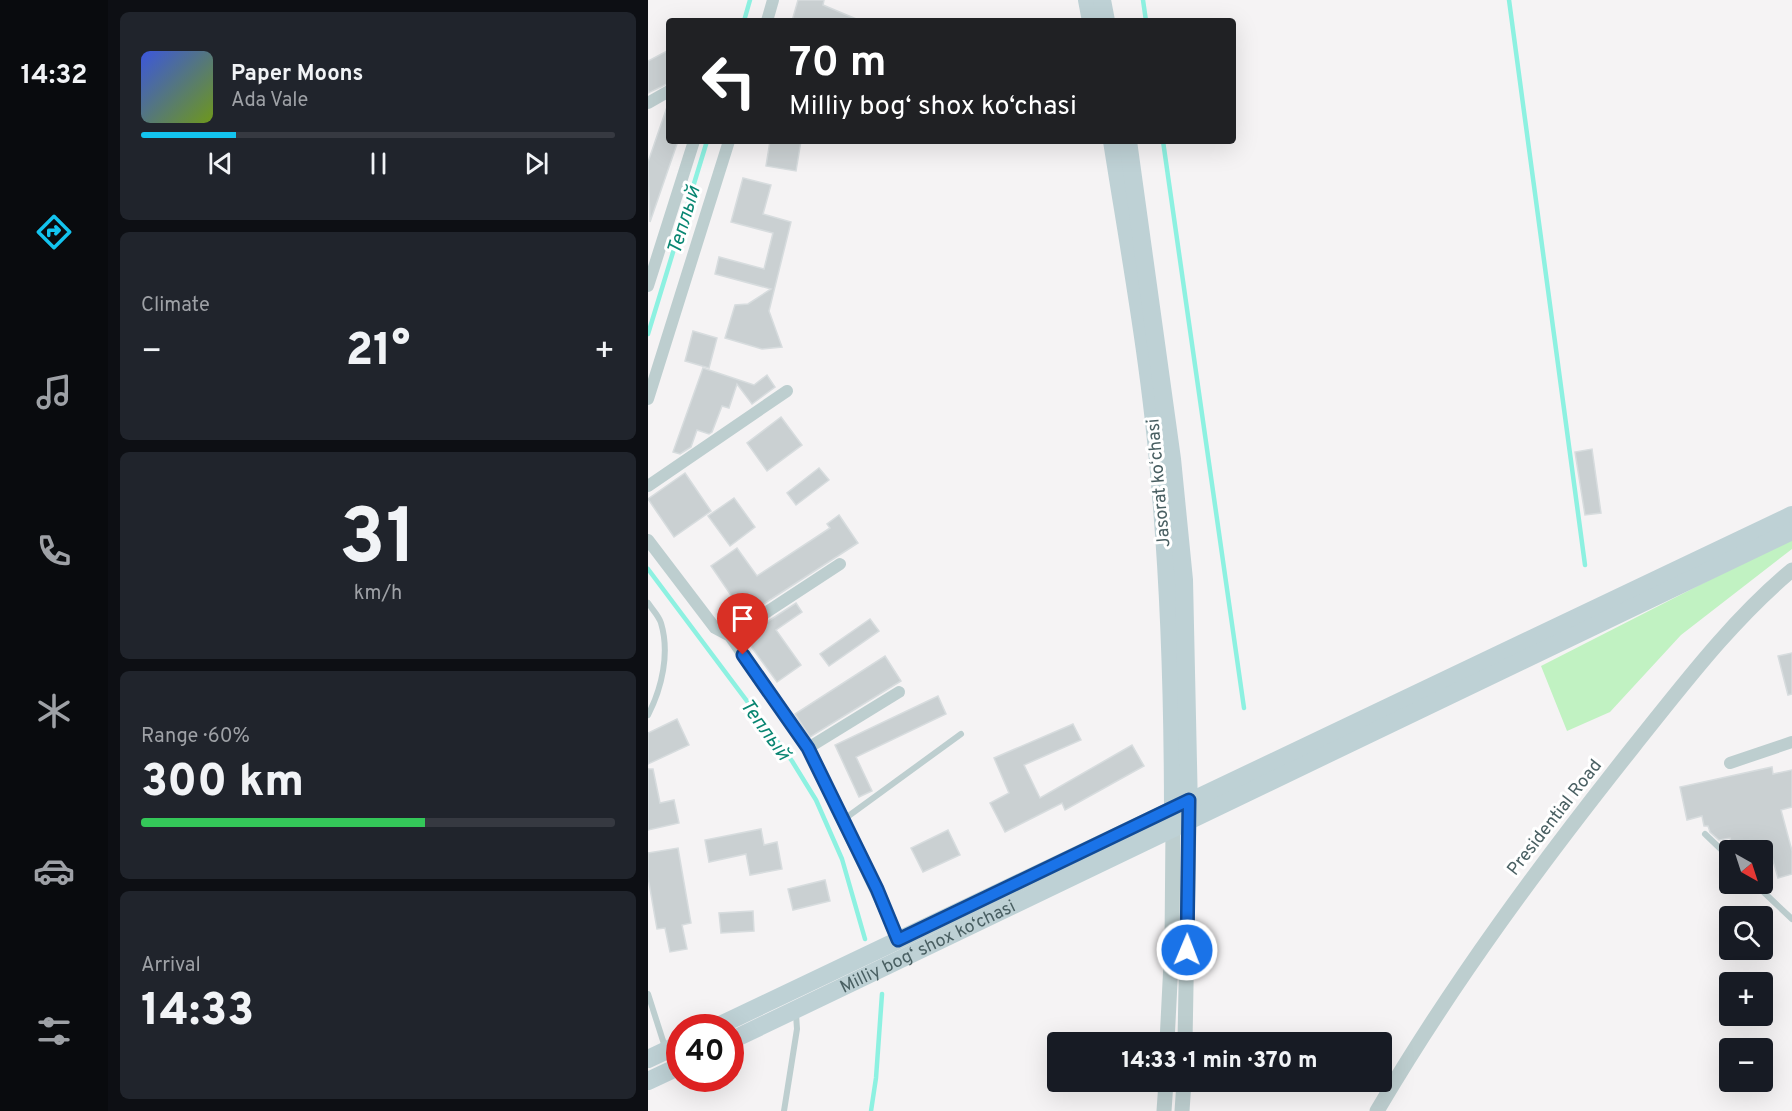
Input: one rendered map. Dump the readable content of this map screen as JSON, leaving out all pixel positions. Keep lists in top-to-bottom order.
{
  "streets": {
    "main road": ["Jasorat koʻchasi", "Milliy bog‘ shox ko‘chasi"],
    "street": ["Presidential Road"]
  },
  "crossings": [
    ["Jasorat koʻchasi", "Milliy bog‘ shox ko‘chasi"]
  ],
  "water": ["Теплый"],
  "north": "bottom right",
  "page": {
    "tabs": "14:32",
    "turn": ["70 m", "Milliy bog‘ shox ko‘chasi"],
    "song": ["Paper Moons", "Ada Vale"],
    "tile": [
      "Climate",
      ["31", "km/h"],
      ["Range · 60%", "300 km"],
      ["Arrival", "14:33"]
    ],
    "heat": ["−", "21°", "+"],
    "map_buttons": ["+", "−"],
    "limit": "40",
    "trip": "14:33 · 1 min · 370 m"
  }
}
